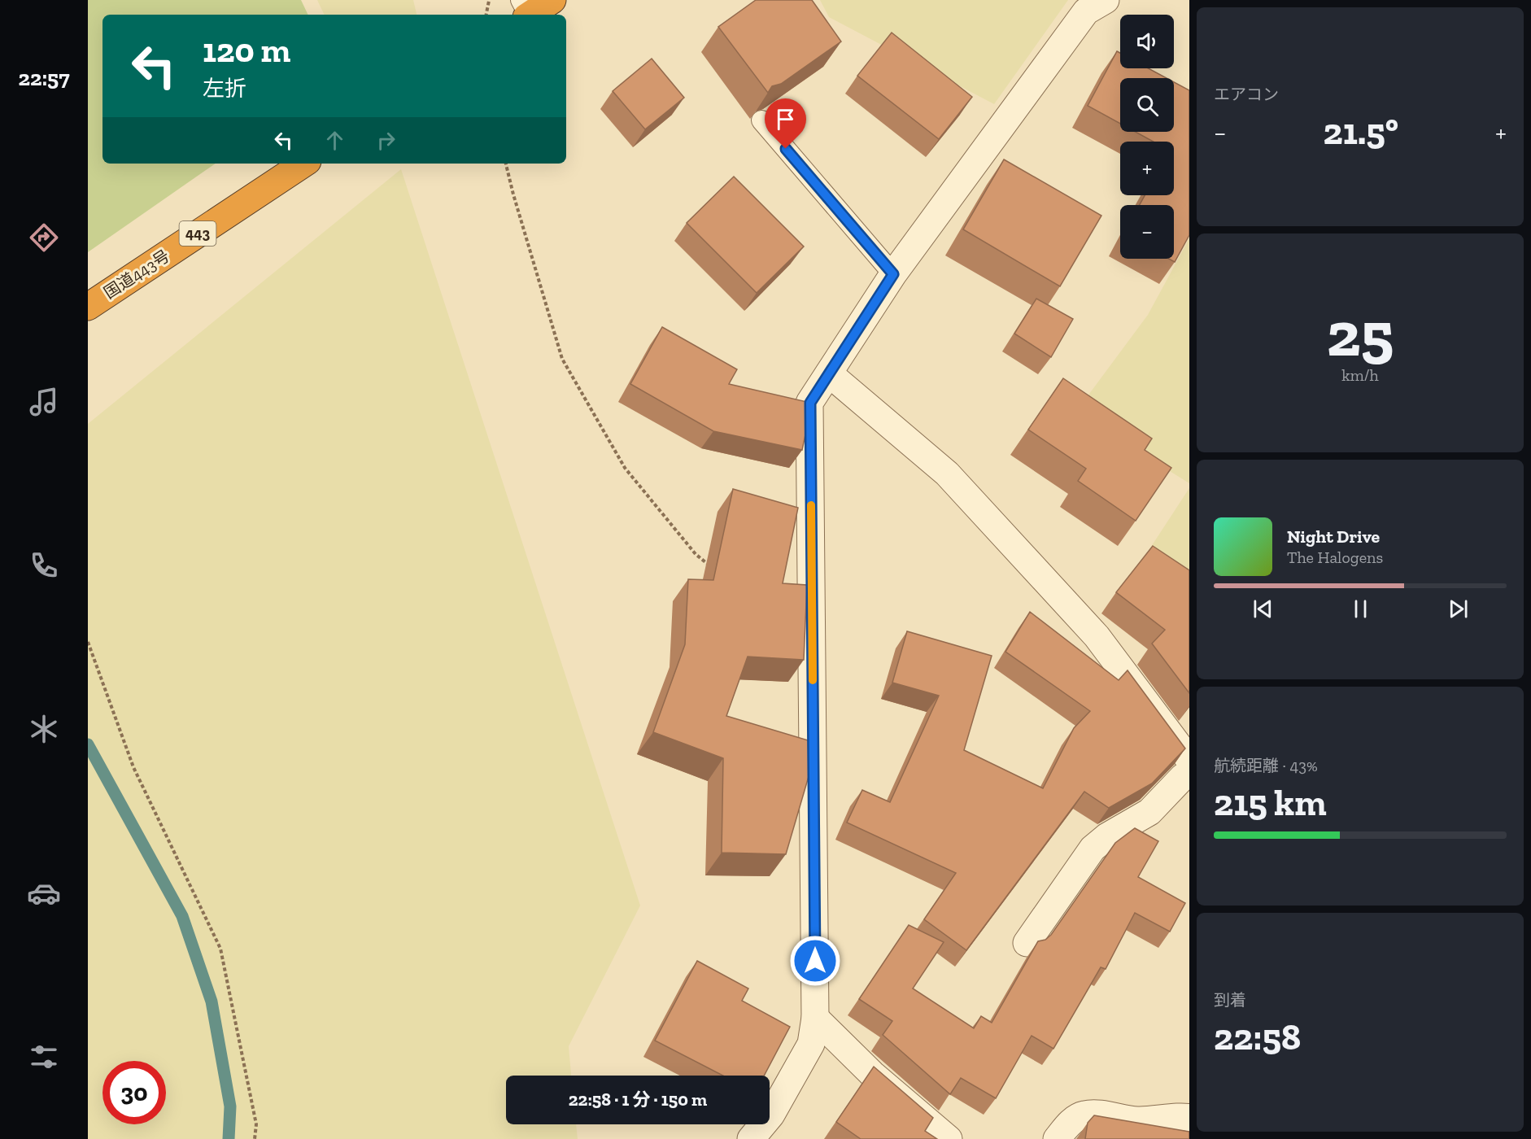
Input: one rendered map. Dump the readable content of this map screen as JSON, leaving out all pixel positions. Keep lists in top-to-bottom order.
{
  "streets": {
    "highway": ["443", "国道443号"]
  },
  "page": {
    "tabs": "22:57",
    "tile": [
      "エアコン",
      ["25", "km/h"],
      ["航続距離 · 43%", "215 km"],
      ["到着", "22:58"]
    ],
    "map_buttons": ["+", "−"],
    "turn": ["120 m", "左折"],
    "heat": ["−", "21.5°", "+"],
    "song": ["Night Drive", "The Halogens"],
    "limit": "30",
    "trip": "22:58 · 1 分 · 150 m"
  }
}
